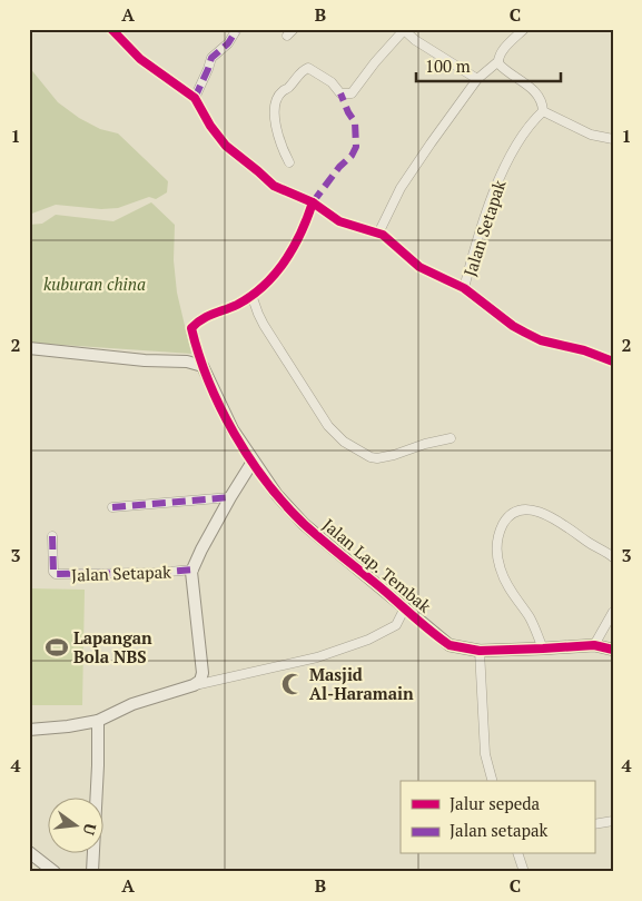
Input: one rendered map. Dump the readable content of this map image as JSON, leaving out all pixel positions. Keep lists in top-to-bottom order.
{
  "streets": {
    "street": ["Jalan Setapak", "Jalan Lap. Tembak"]
  },
  "parks": ["kuburan china"],
  "places": {
    "sports": ["Lapangan Bola NBS"],
    "mosque": ["Masjid Al-Haramain"]
  },
  "legend": ["Jalur sepeda", "Jalan setapak"],
  "scale_bar": "100 m",
  "north": "right",
  "grid": {
    "columns": ["A", "B", "C"],
    "rows": [
      "1",
      "2",
      "3",
      "4"
    ]
  }
}
